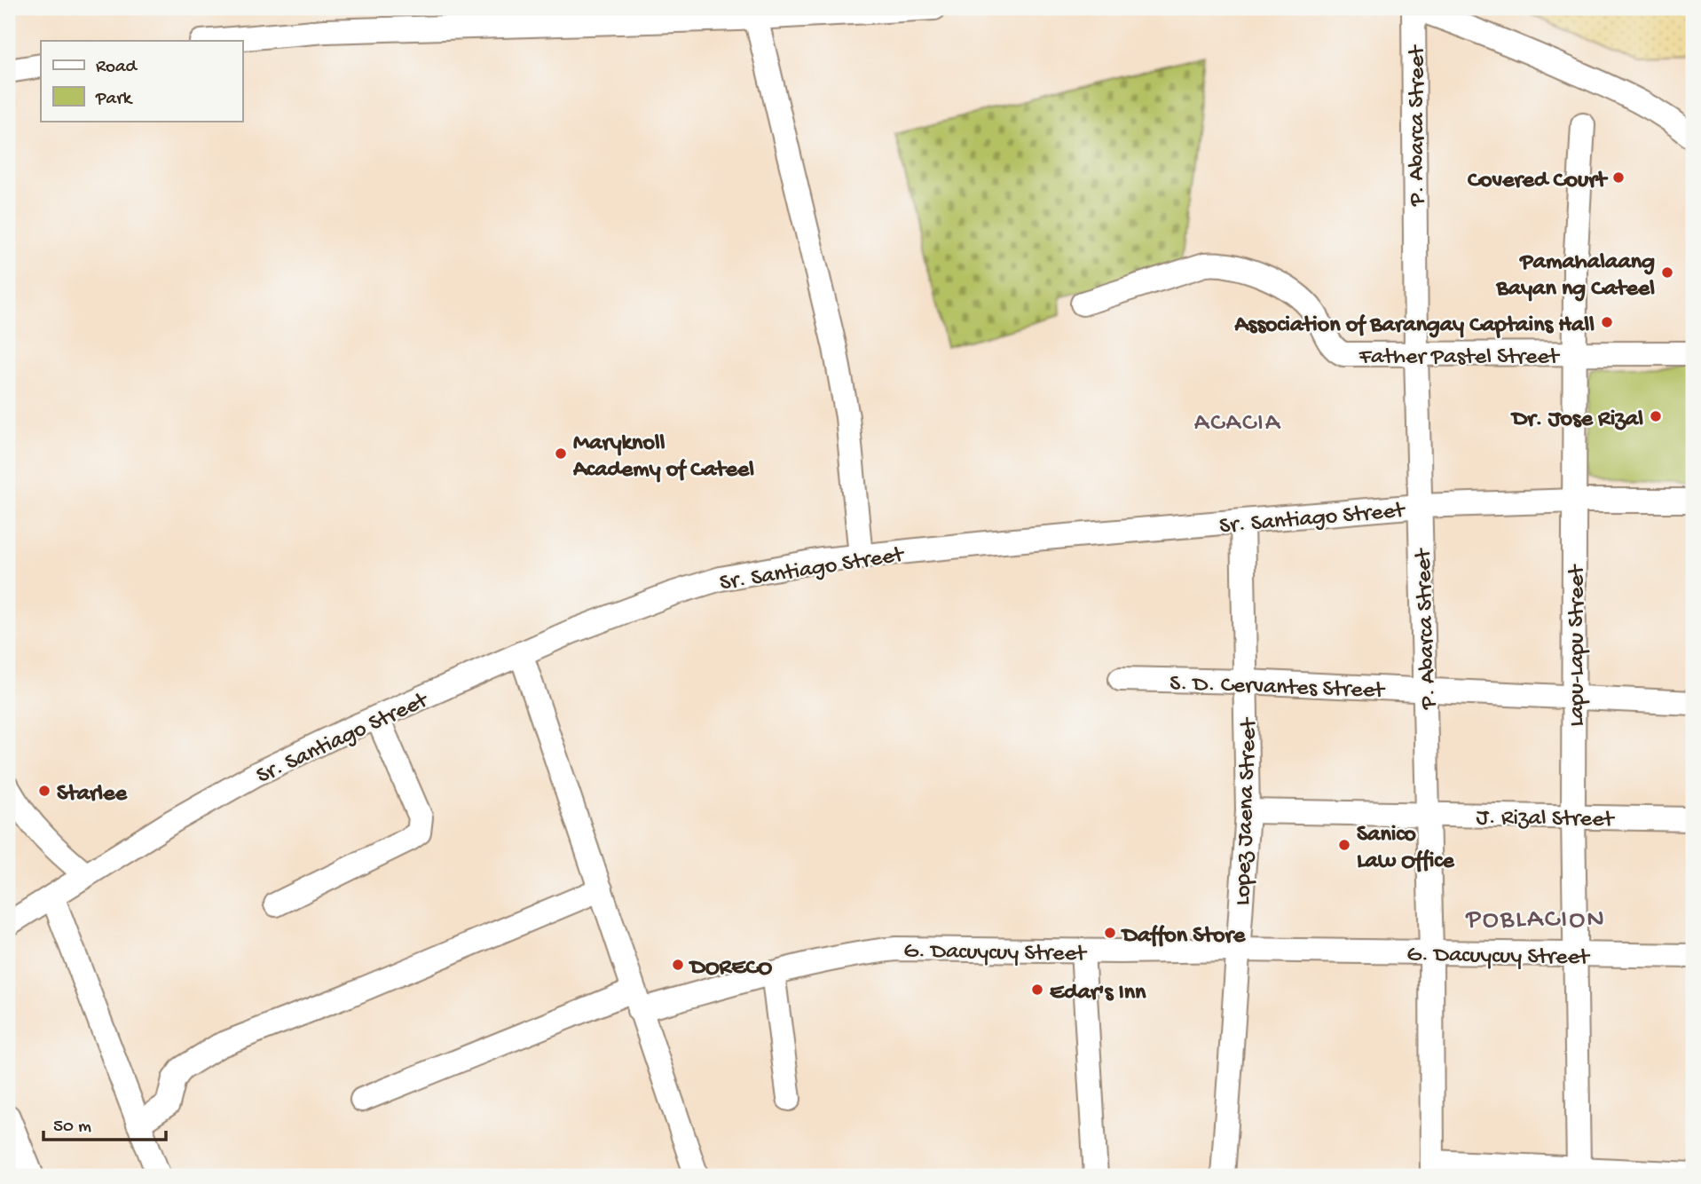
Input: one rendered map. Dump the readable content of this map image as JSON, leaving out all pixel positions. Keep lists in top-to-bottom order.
{
  "streets": {
    "street": [
      "P. Abarca Street",
      "Father Pastel Street",
      "Sr. Santiago Street",
      "Lapu-Lapu Street",
      "S. D. Cervantes Street",
      "Lopez Jaena Street",
      "J. Rizal Street",
      "G. Dacuycuy Street"
    ]
  },
  "crossings": [
    ["P. Abarca Street", "Father Pastel Street"],
    ["P. Abarca Street", "Sr. Santiago Street"],
    ["P. Abarca Street", "S. D. Cervantes Street"],
    ["P. Abarca Street", "J. Rizal Street"],
    ["P. Abarca Street", "G. Dacuycuy Street"],
    ["Father Pastel Street", "Lapu-Lapu Street"],
    ["Sr. Santiago Street", "Lapu-Lapu Street"],
    ["Sr. Santiago Street", "Lopez Jaena Street"],
    ["Lapu-Lapu Street", "S. D. Cervantes Street"],
    ["Lapu-Lapu Street", "J. Rizal Street"],
    ["Lapu-Lapu Street", "G. Dacuycuy Street"],
    ["S. D. Cervantes Street", "Lopez Jaena Street"],
    ["Lopez Jaena Street", "J. Rizal Street"],
    ["Lopez Jaena Street", "G. Dacuycuy Street"]
  ],
  "districts": ["ACACIA", "POBLACION"],
  "places": [
    "Covered Court",
    "Pamahalaang Bayan ng Cateel",
    "Association of Barangay Captains Hall",
    "Dr. Jose Rizal",
    "Maryknoll Academy of Cateel",
    "Starlee",
    "Sanico Law Office",
    "Daffon Store",
    "DORECO",
    "Edar's Inn"
  ],
  "legend": ["Road", "Park"],
  "scale_bar": "50 m"
}
